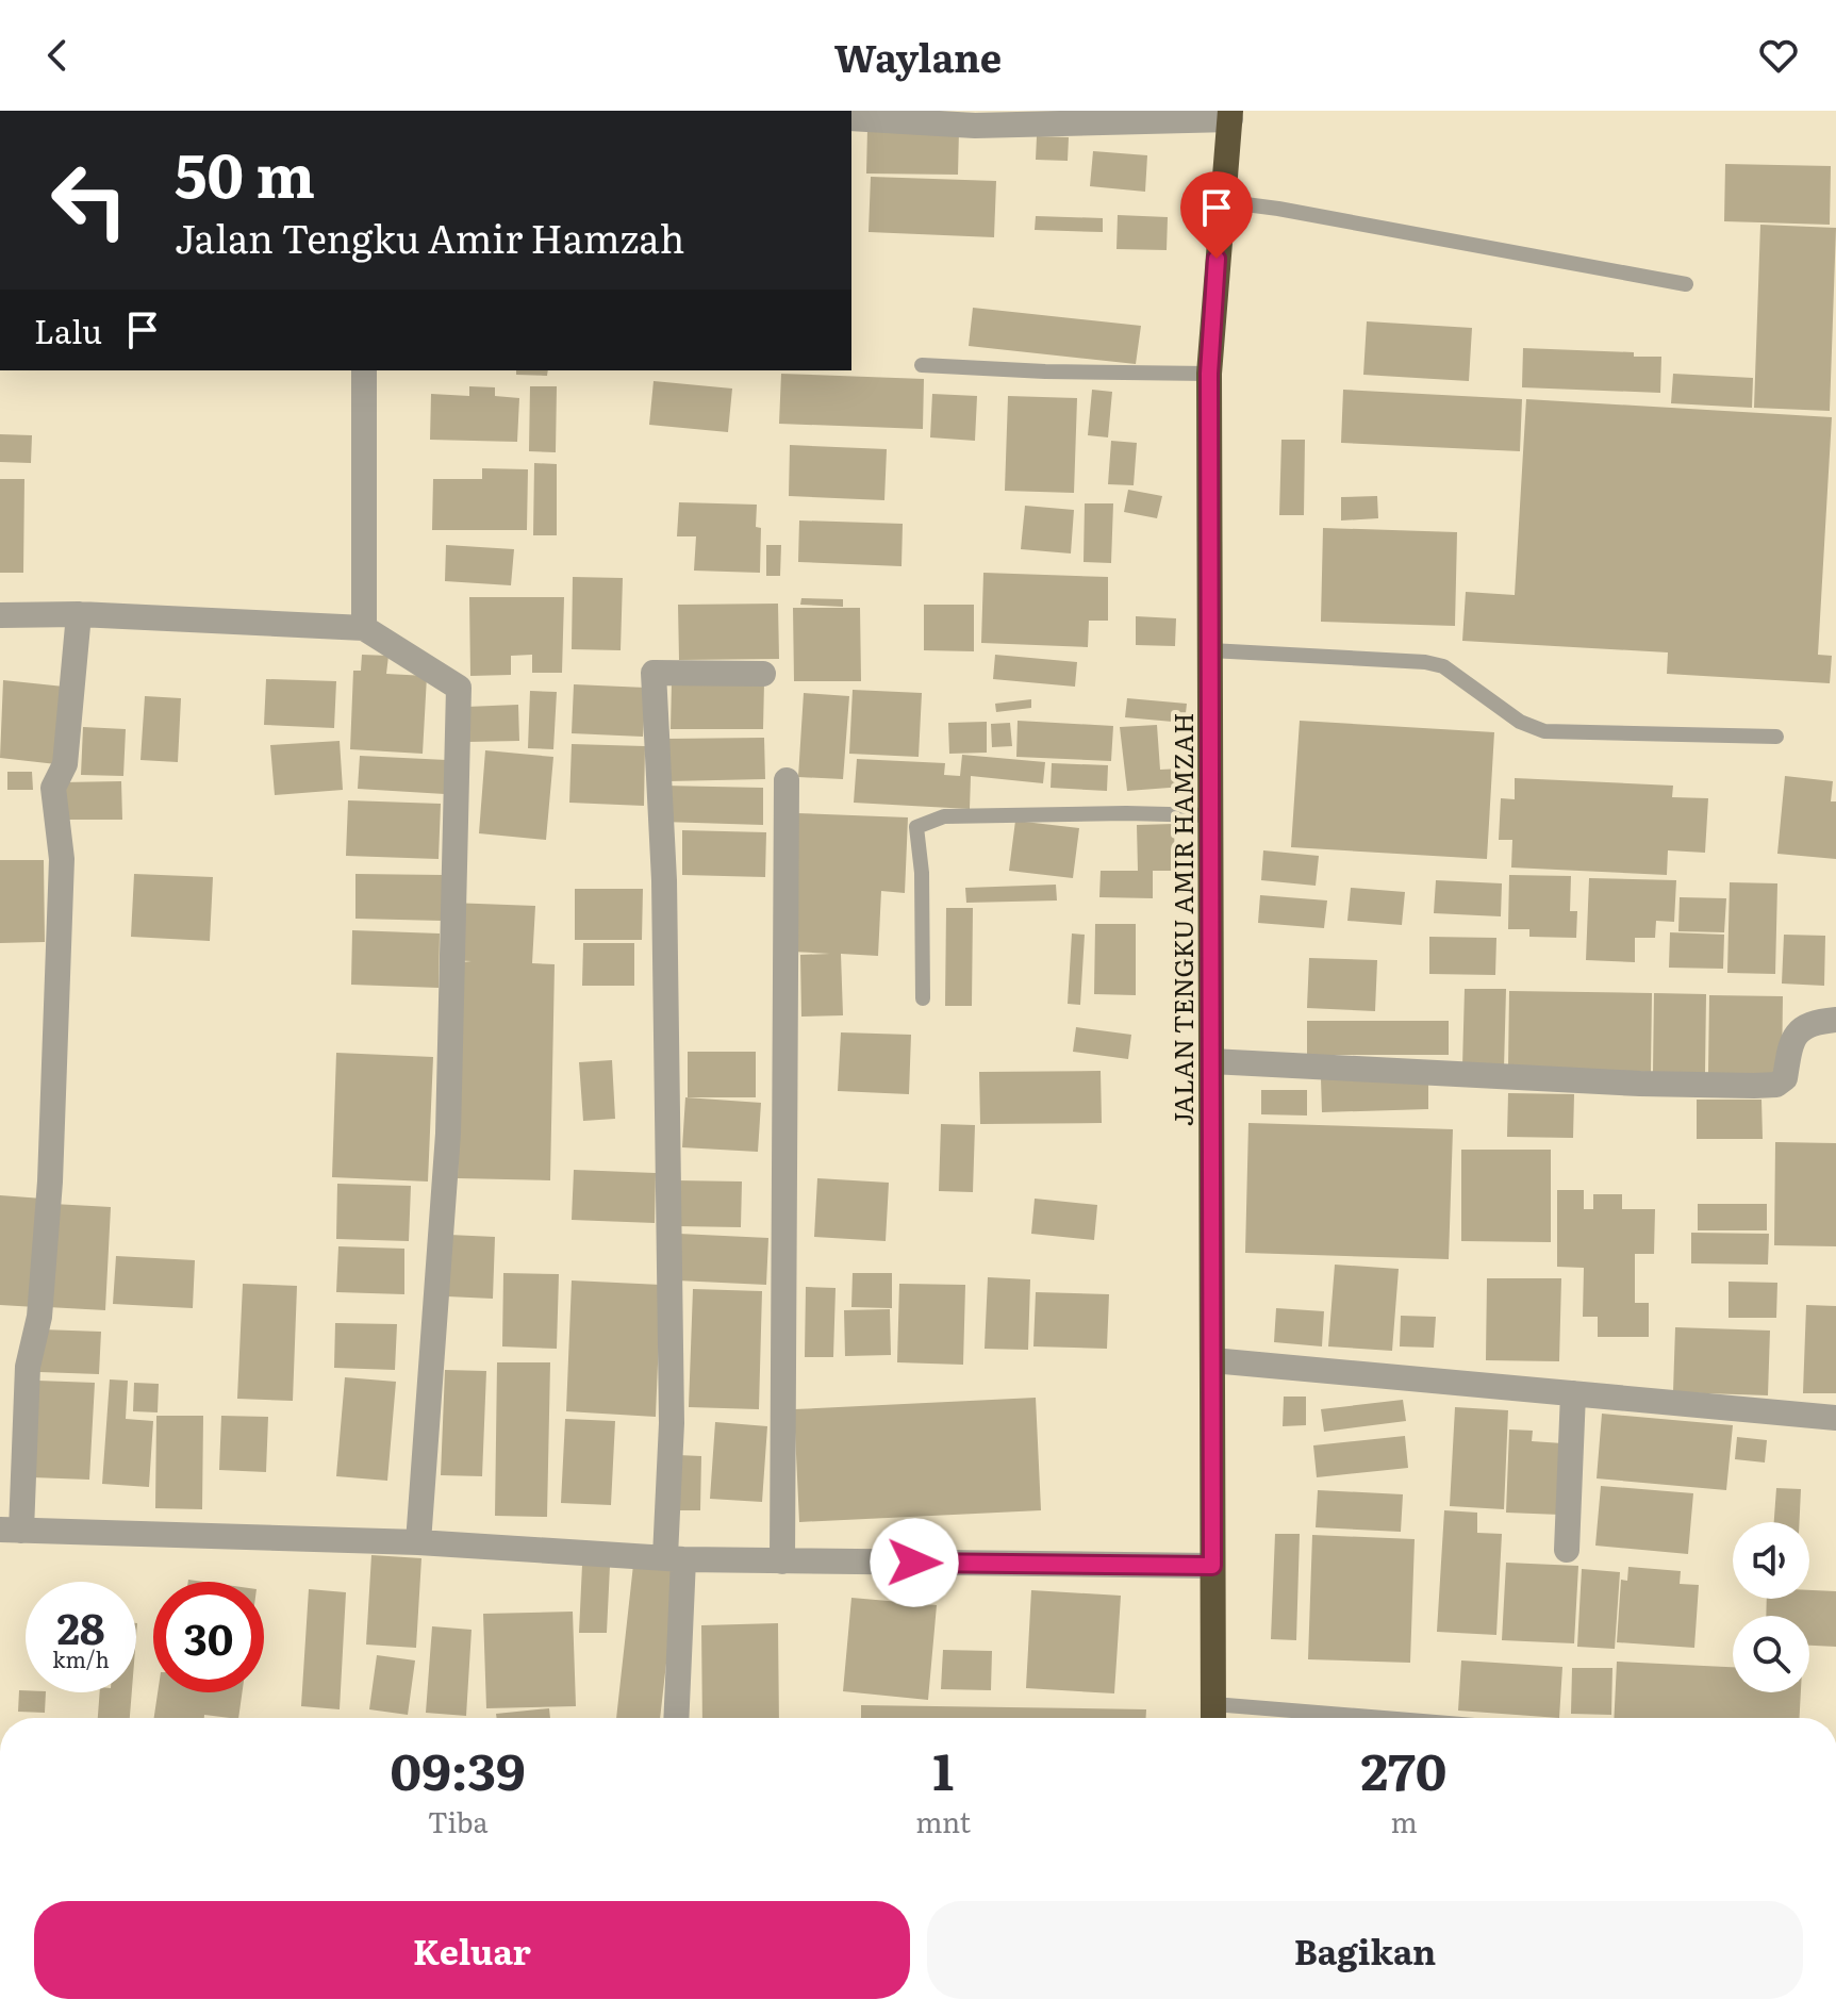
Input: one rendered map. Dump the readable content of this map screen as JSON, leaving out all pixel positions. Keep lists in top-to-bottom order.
{
  "streets": {
    "highway": ["JALAN TENGKU AMIR HAMZAH"]
  },
  "page": {
    "header": "Waylane",
    "turn": ["50 m", "Jalan Tengku Amir Hamzah"],
    "then": "Lalu",
    "speed": "28 km/h",
    "limit": "30",
    "eta": [
      "09:39",
      "Tiba",
      "1",
      "mnt",
      "270",
      "m"
    ],
    "buttons": ["Keluar", "Bagikan"]
  }
}
